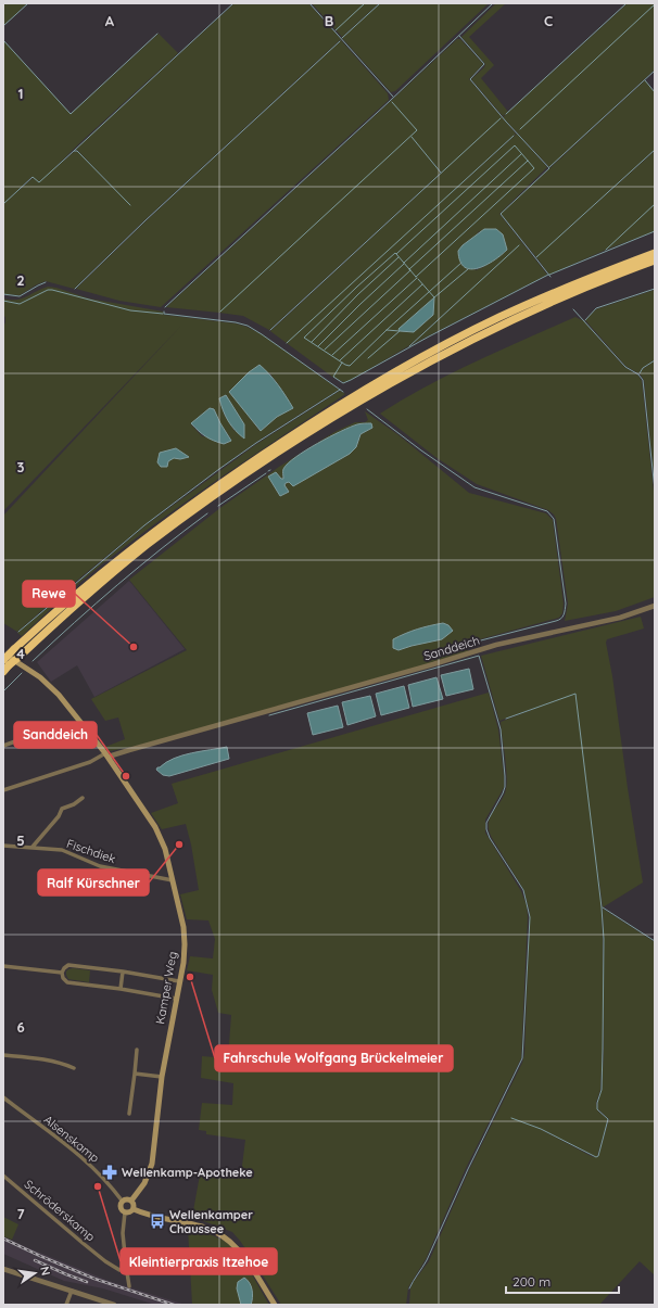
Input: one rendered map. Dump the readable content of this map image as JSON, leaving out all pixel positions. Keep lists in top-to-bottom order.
{
  "streets": {
    "main road": ["Kamper Weg"],
    "street": [
      "Sanddeich",
      "Fischdiek",
      "Alsenskamp",
      "Schröderskamp"
    ]
  },
  "crossings": [
    ["Sanddeich", "Kamper Weg"],
    ["Fischdiek", "Kamper Weg"],
    ["Kamper Weg", "Alsenskamp"]
  ],
  "places": {
    "other": [
      "Rewe",
      "Sanddeich",
      "Ralf Kürschner",
      "Fahrschule Wolfgang Brückelmeier",
      "Kleintierpraxis Itzehoe"
    ],
    "pharmacy": ["Wellenkamp-Apotheke"],
    "bus stop": ["Wellenkamper Chaussee"]
  },
  "scale_bar": "200 m",
  "north": "right",
  "grid": {
    "columns": ["A", "B", "C"],
    "rows": [
      "1",
      "2",
      "3",
      "4",
      "5",
      "6",
      "7"
    ]
  }
}
